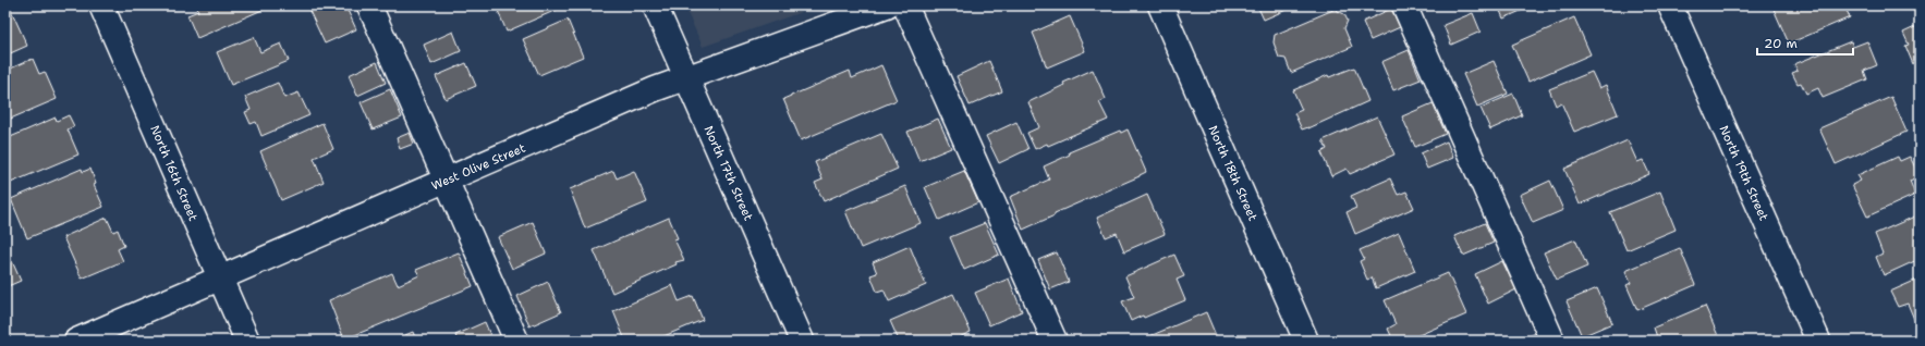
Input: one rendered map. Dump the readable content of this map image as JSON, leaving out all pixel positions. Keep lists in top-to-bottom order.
{
  "streets": {
    "street": [
      "West Olive Street",
      "North 16th Street",
      "North 17th Street",
      "North 18th Street",
      "North 19th Street"
    ]
  },
  "crossings": [
    ["West Olive Street", "North 16th Street"],
    ["West Olive Street", "North 17th Street"]
  ],
  "scale_bar": "20 m"
}
